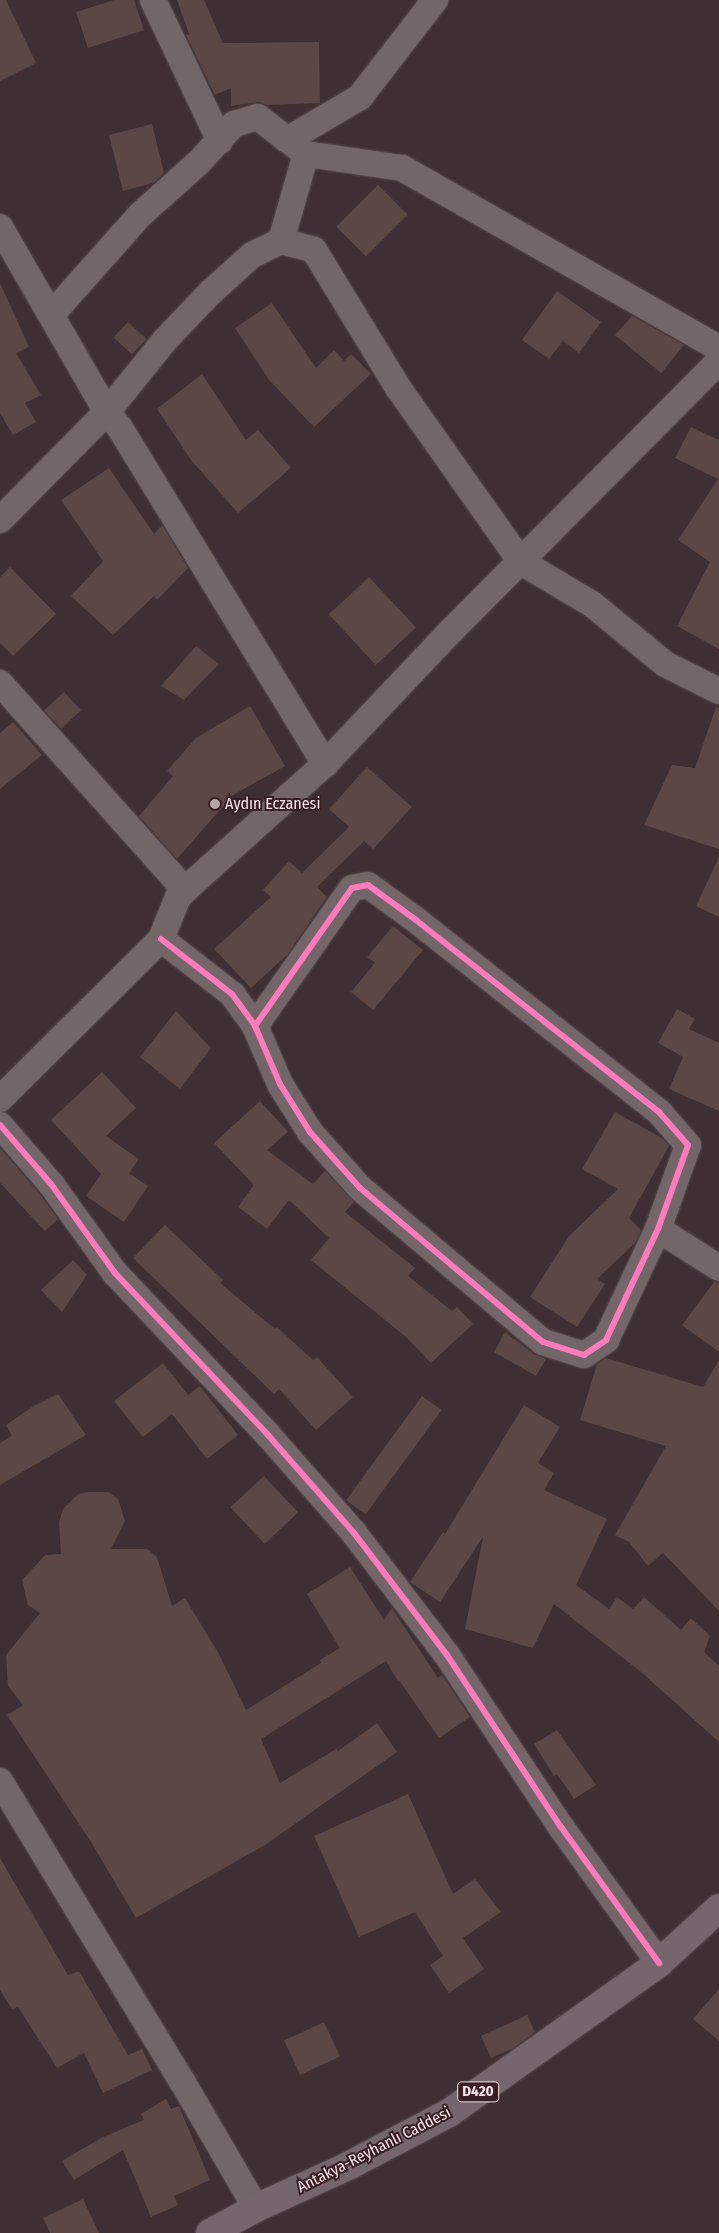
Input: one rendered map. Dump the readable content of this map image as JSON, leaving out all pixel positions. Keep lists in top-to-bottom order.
{
  "streets": {
    "main road": ["D420", "Antakya-Reyhanlı Caddesi"]
  },
  "places": ["Aydın Eczanesi"]
}
